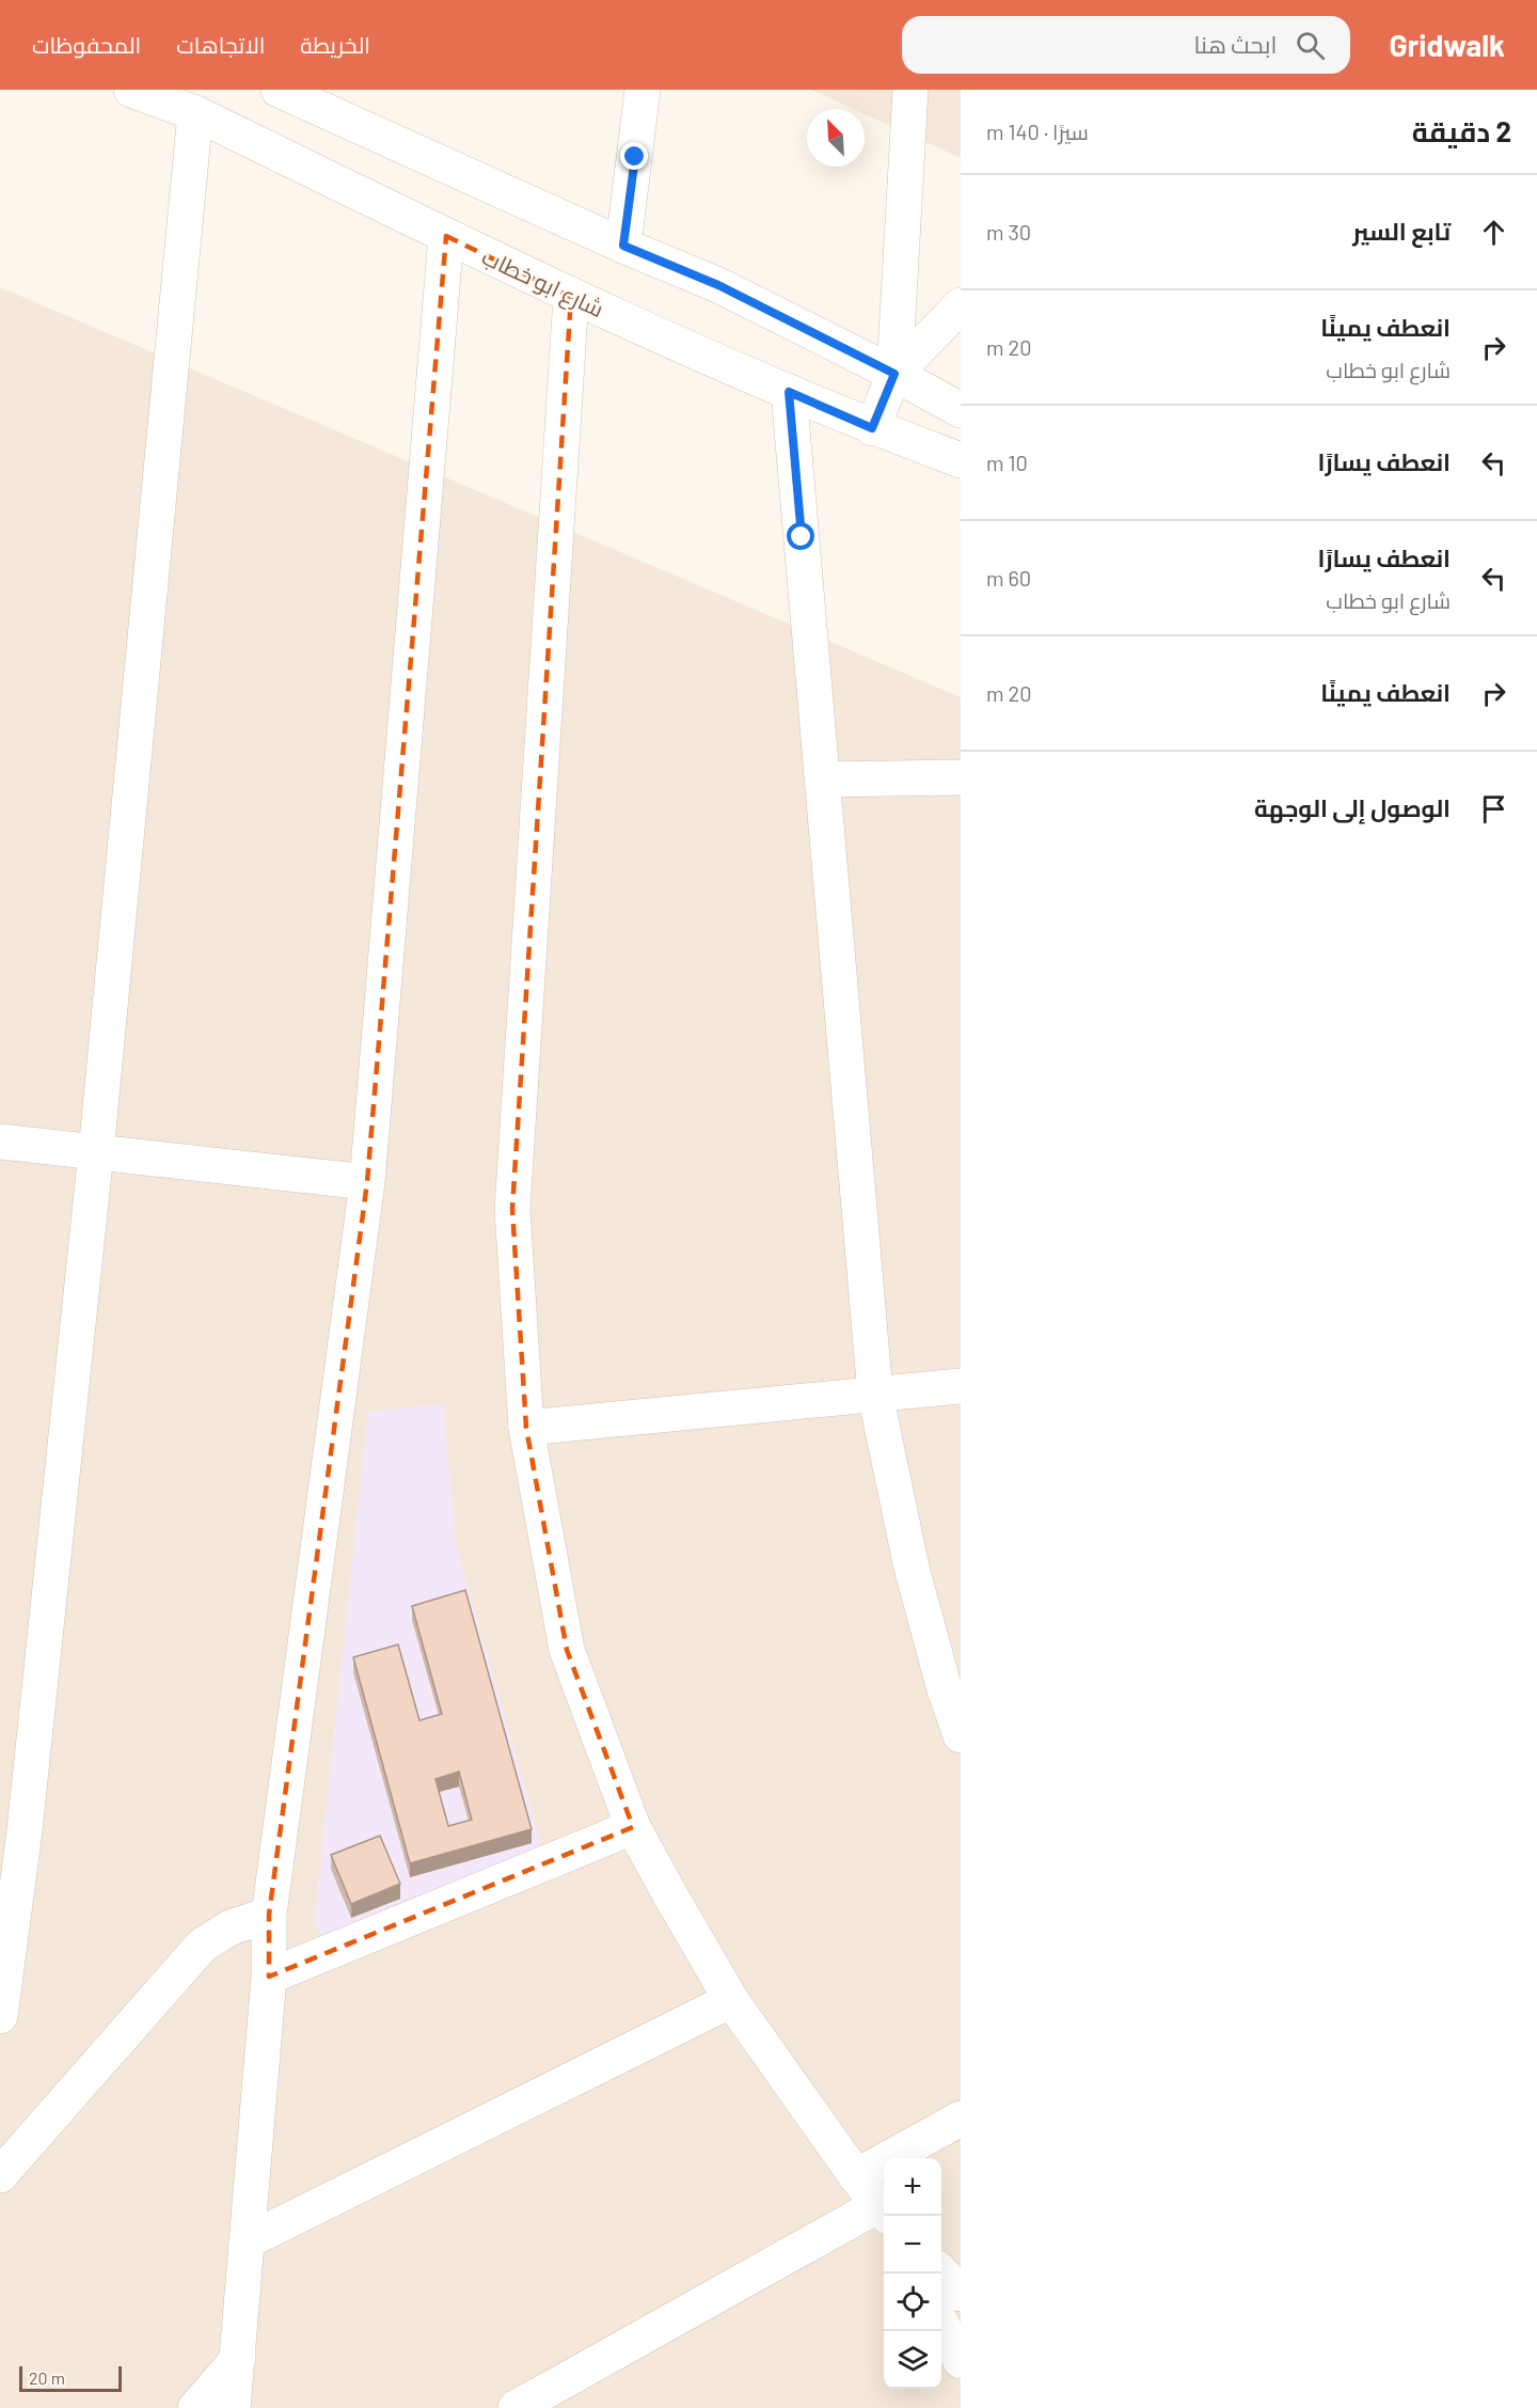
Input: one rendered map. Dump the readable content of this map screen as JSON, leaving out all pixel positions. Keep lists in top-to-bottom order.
{
  "streets": {
    "street": ["شارع ابو خطاب"]
  },
  "scale_bar": "20 m",
  "north": "top left",
  "page": {
    "header": "Gridwalk",
    "search": "ابحث هنا",
    "nav": ["الخريطة", "الاتجاهات", "المحفوظات"],
    "heading": ["2 دقيقة", "سيرًا · 140 m"],
    "list": [
      ["تابع السير", "30 m"],
      ["انعطف يمينًا", "شارع ابو خطاب", "20 m"],
      ["انعطف يسارًا", "10 m"],
      ["انعطف يسارًا", "شارع ابو خطاب", "60 m"],
      ["انعطف يمينًا", "20 m"],
      "الوصول إلى الوجهة"
    ],
    "map_buttons": ["+", "−"],
    "scale": "20 m"
  }
}
